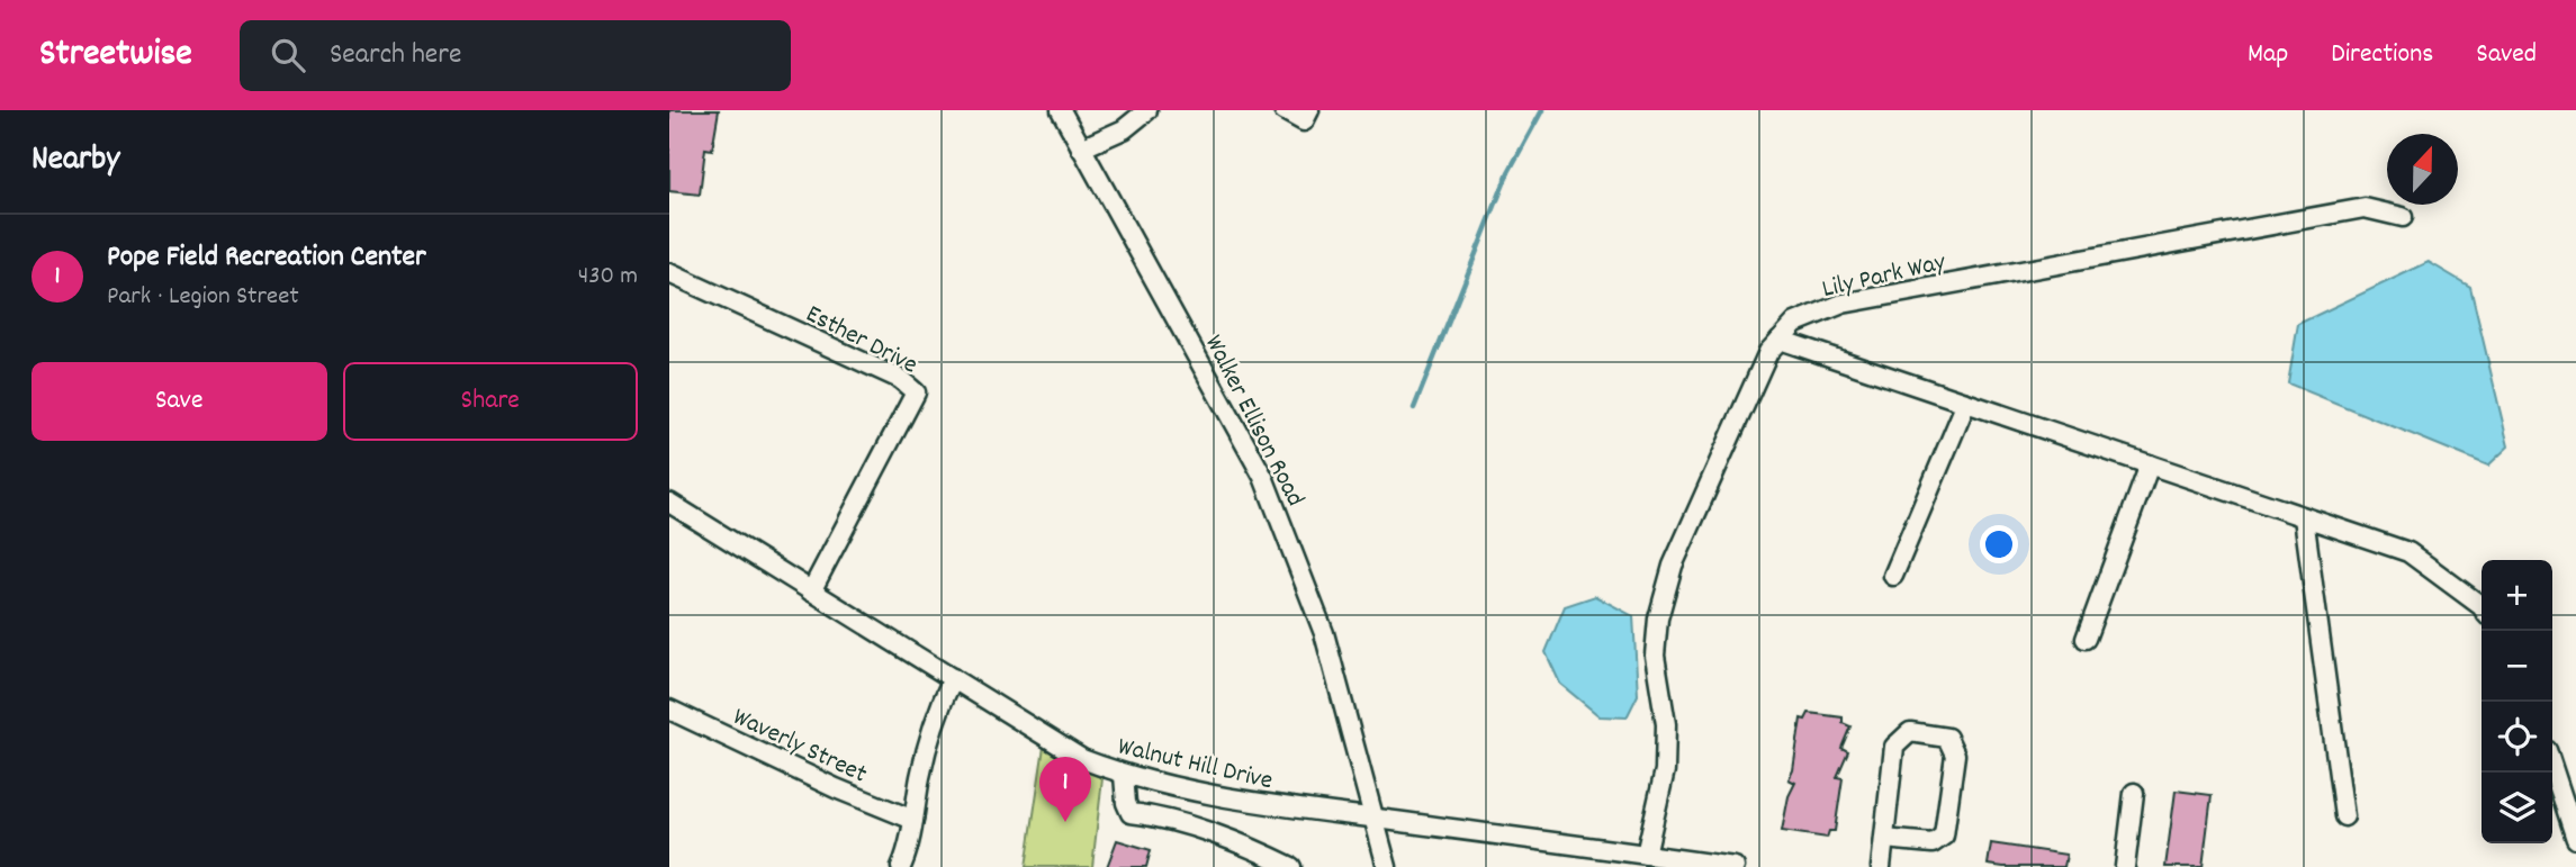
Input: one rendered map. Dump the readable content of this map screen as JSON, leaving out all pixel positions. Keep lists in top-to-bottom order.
{
  "streets": {
    "street": [
      "Lily Park Way",
      "Esther Drive",
      "Walker Ellison Road",
      "Waverly Street",
      "Walnut Hill Drive"
    ]
  },
  "crossings": [
    ["Lily Park Way", "Walnut Hill Drive"],
    ["Esther Drive", "Walnut Hill Drive"],
    ["Walker Ellison Road", "Walnut Hill Drive"]
  ],
  "north": "top",
  "page": {
    "header": "Streetwise",
    "search": "Search here",
    "nav": ["Map", "Directions", "Saved"],
    "heading": "Nearby",
    "list": [
      {
        "mark": "1",
        "name": "Pope Field Recreation Center",
        "note": "Park · Legion Street",
        "value": "430 m"
      }
    ],
    "buttons": ["Save", "Share"],
    "map_buttons": ["+", "−"],
    "pins": "1"
  }
}
